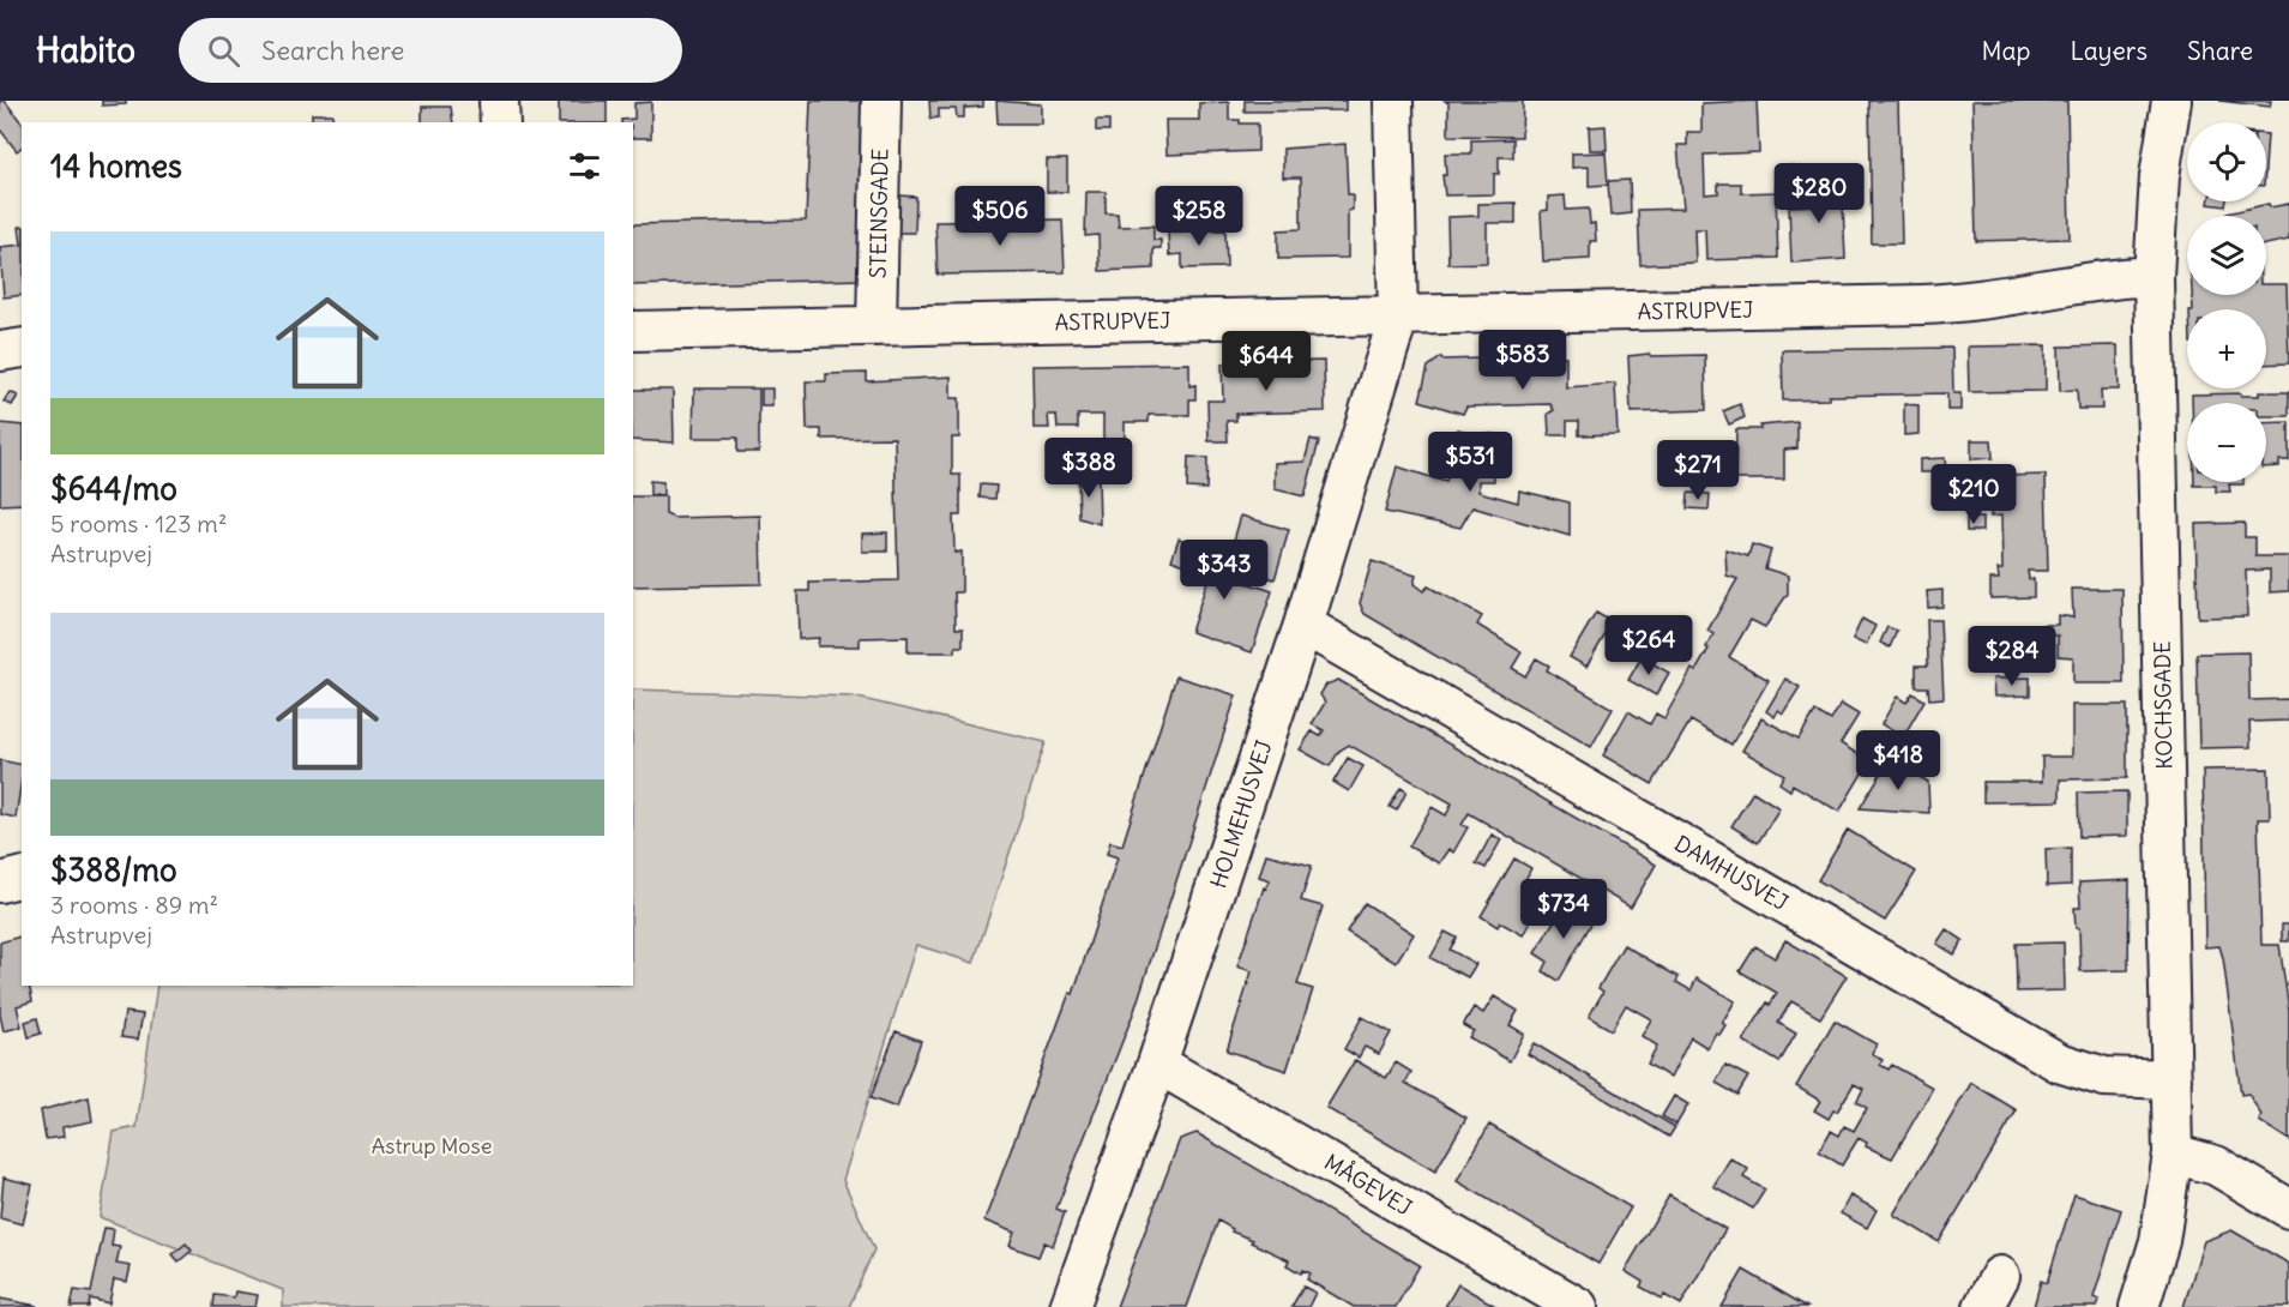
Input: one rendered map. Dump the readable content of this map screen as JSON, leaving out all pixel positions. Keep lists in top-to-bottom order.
{
  "streets": {
    "street": [
      "STEINSGADE",
      "ASTRUPVEJ",
      "KOCHSGADE",
      "HOLMEHUSVEJ",
      "DAMHUSVEJ",
      "MÅGEVEJ"
    ]
  },
  "crossings": [
    ["STEINSGADE", "ASTRUPVEJ"],
    ["ASTRUPVEJ", "KOCHSGADE"],
    ["ASTRUPVEJ", "HOLMEHUSVEJ"],
    ["KOCHSGADE", "DAMHUSVEJ"],
    ["HOLMEHUSVEJ", "DAMHUSVEJ"],
    ["HOLMEHUSVEJ", "MÅGEVEJ"]
  ],
  "parks": ["Astrup Mose"],
  "page": {
    "header": "Habito",
    "search": "Search here",
    "nav": ["Map", "Layers", "Share"],
    "map_buttons": ["+", "−"],
    "heading": "14 homes",
    "price": [
      "$280",
      "$506",
      "$258",
      "$583",
      "$644",
      "$531",
      "$388",
      "$271",
      "$210",
      "$343",
      "$264",
      "$284",
      "$418",
      "$734"
    ],
    "list": [
      {
        "name": "$644/mo",
        "note": "5 rooms · 123 m² · Astrupvej"
      },
      {
        "name": "$388/mo",
        "note": "3 rooms · 89 m² · Astrupvej"
      }
    ]
  }
}
